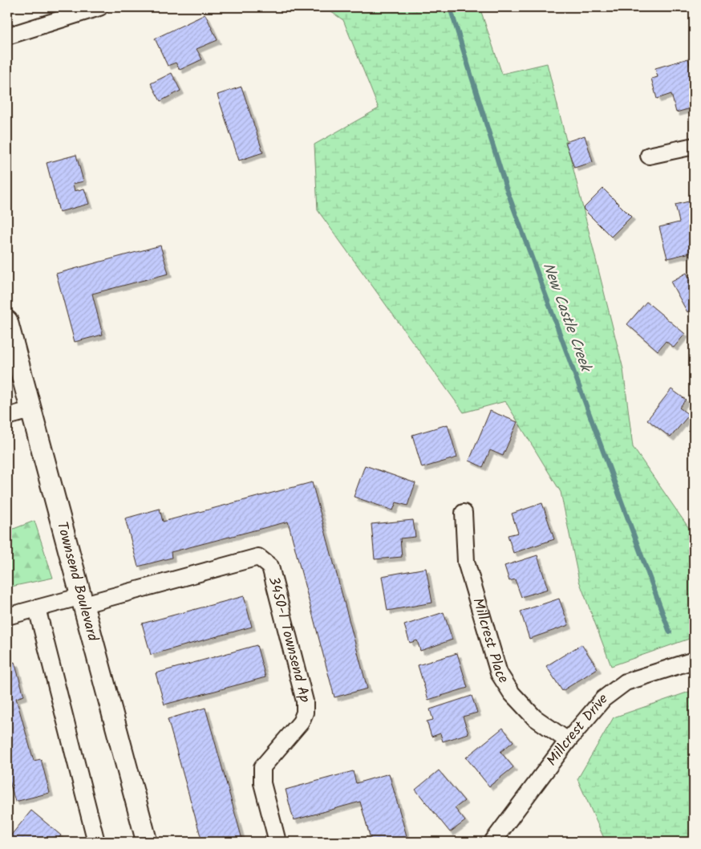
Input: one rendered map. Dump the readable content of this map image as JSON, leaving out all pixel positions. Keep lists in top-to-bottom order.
{
  "streets": {
    "street": [
      "Townsend Boulevard",
      "3450-1 Townsend Ap",
      "Millcrest Place",
      "Millcrest Drive"
    ]
  },
  "crossings": [
    ["Townsend Boulevard", "3450-1 Townsend Ap"],
    ["Millcrest Place", "Millcrest Drive"]
  ],
  "water": ["New Castle Creek"]
}
